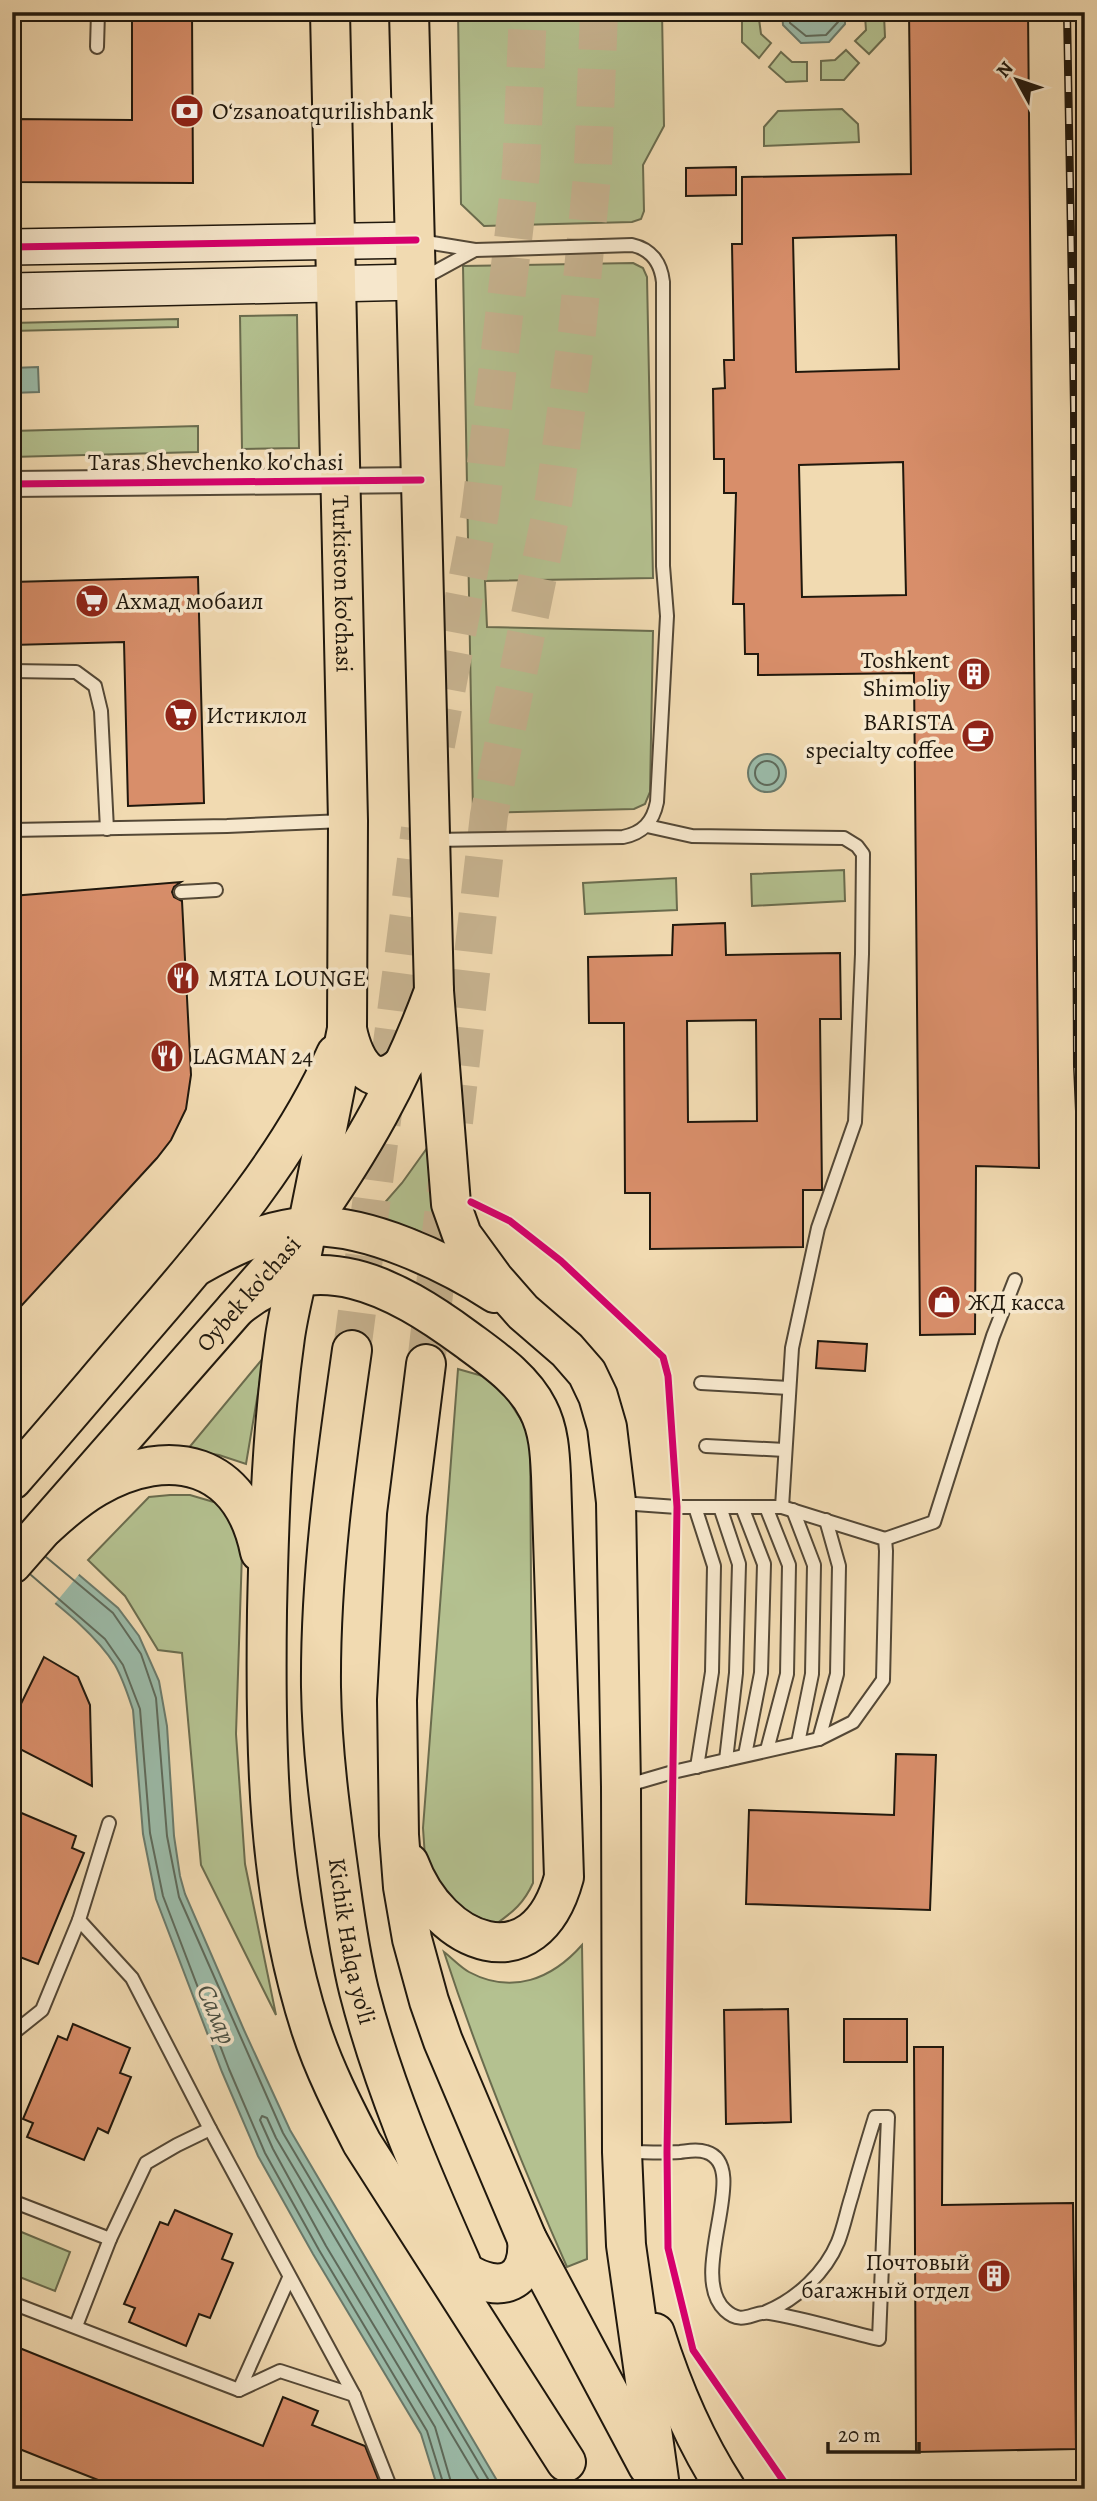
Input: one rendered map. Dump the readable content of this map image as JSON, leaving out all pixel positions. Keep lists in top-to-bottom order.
{
  "streets": {
    "main road": ["Turkiston ko'chasi", "Oybek ko'chasi", "Kichik Halqa yo'li"],
    "street": ["Taras Shevchenko ko'chasi"]
  },
  "crossings": [
    ["Taras Shevchenko ko'chasi", "Turkiston ko'chasi"]
  ],
  "water": ["Салар"],
  "places": {
    "bank": ["Oʻzsanoatqurilishbank"],
    "supermarket": ["Ахмад мобаил", "Истиклол"],
    "building": ["Toshkent Shimoliy", "Почтовый багажный отдел"],
    "cafe": ["BARISTA specialty coffee"],
    "restaurant": ["МЯТА LOUNGE", "LAGMAN 24"],
    "shop": ["ЖД касса"]
  },
  "scale_bar": "20 m",
  "north": "top left"
}
